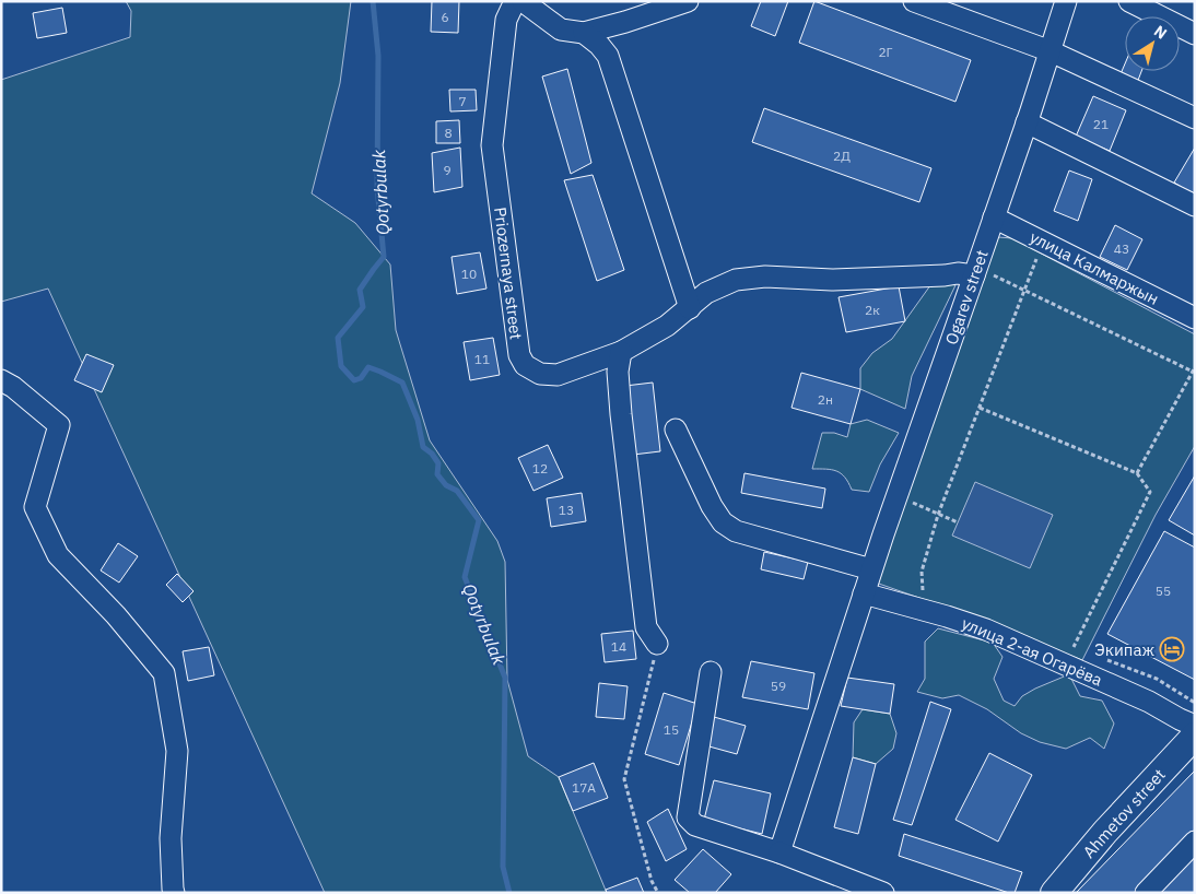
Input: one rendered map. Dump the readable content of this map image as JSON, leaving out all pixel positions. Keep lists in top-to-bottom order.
{
  "streets": {
    "main road": ["Ahmetov street"],
    "street": [
      "улица Калмаржын",
      "Priozernaya street",
      "Ogarev street",
      "улица 2-ая Огарёва"
    ]
  },
  "crossings": [
    ["улица Калмаржын", "Ogarev street"],
    ["Priozernaya street", "Ogarev street"],
    ["Ogarev street", "улица 2-ая Огарёва"]
  ],
  "water": ["Qotyrbulak"],
  "places": {
    "hotel": ["Экипаж"]
  },
  "house_numbers": [
    "6",
    "2Г",
    "7",
    "21",
    "8",
    "2Д",
    "9",
    "43",
    "10",
    "2к",
    "11",
    "2н",
    "12",
    "13",
    "55",
    "14",
    "59",
    "15",
    "17А"
  ],
  "north": "top right"
}
